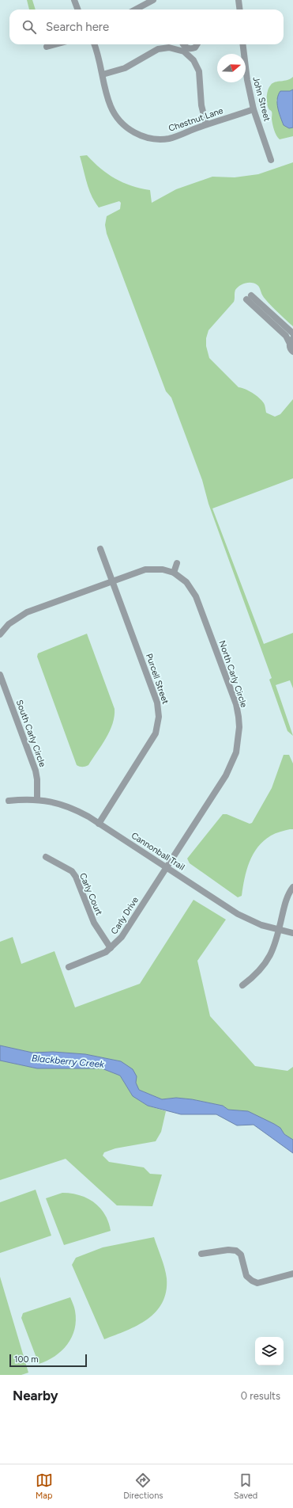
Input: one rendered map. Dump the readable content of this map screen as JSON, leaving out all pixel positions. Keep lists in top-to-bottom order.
{
  "streets": {
    "street": [
      "John Street",
      "Chestnut Lane",
      "North Carly Circle",
      "Purcell Street",
      "South Carly Circle",
      "Cannonball Trail",
      "Carly Court",
      "Carly Drive"
    ]
  },
  "crossings": [
    ["John Street", "Chestnut Lane"],
    ["North Carly Circle", "Purcell Street"],
    ["North Carly Circle", "Cannonball Trail"],
    ["North Carly Circle", "Carly Drive"],
    ["Purcell Street", "Cannonball Trail"],
    ["South Carly Circle", "Cannonball Trail"],
    ["Cannonball Trail", "Carly Drive"],
    ["Carly Court", "Carly Drive"]
  ],
  "water": ["Blackberry Creek"],
  "scale_bar": "100 m",
  "north": "right",
  "page": {
    "search": "Search here",
    "scale": "100 m",
    "heading": ["Nearby", "0 results"],
    "nav": ["Map", "Directions", "Saved"]
  }
}
